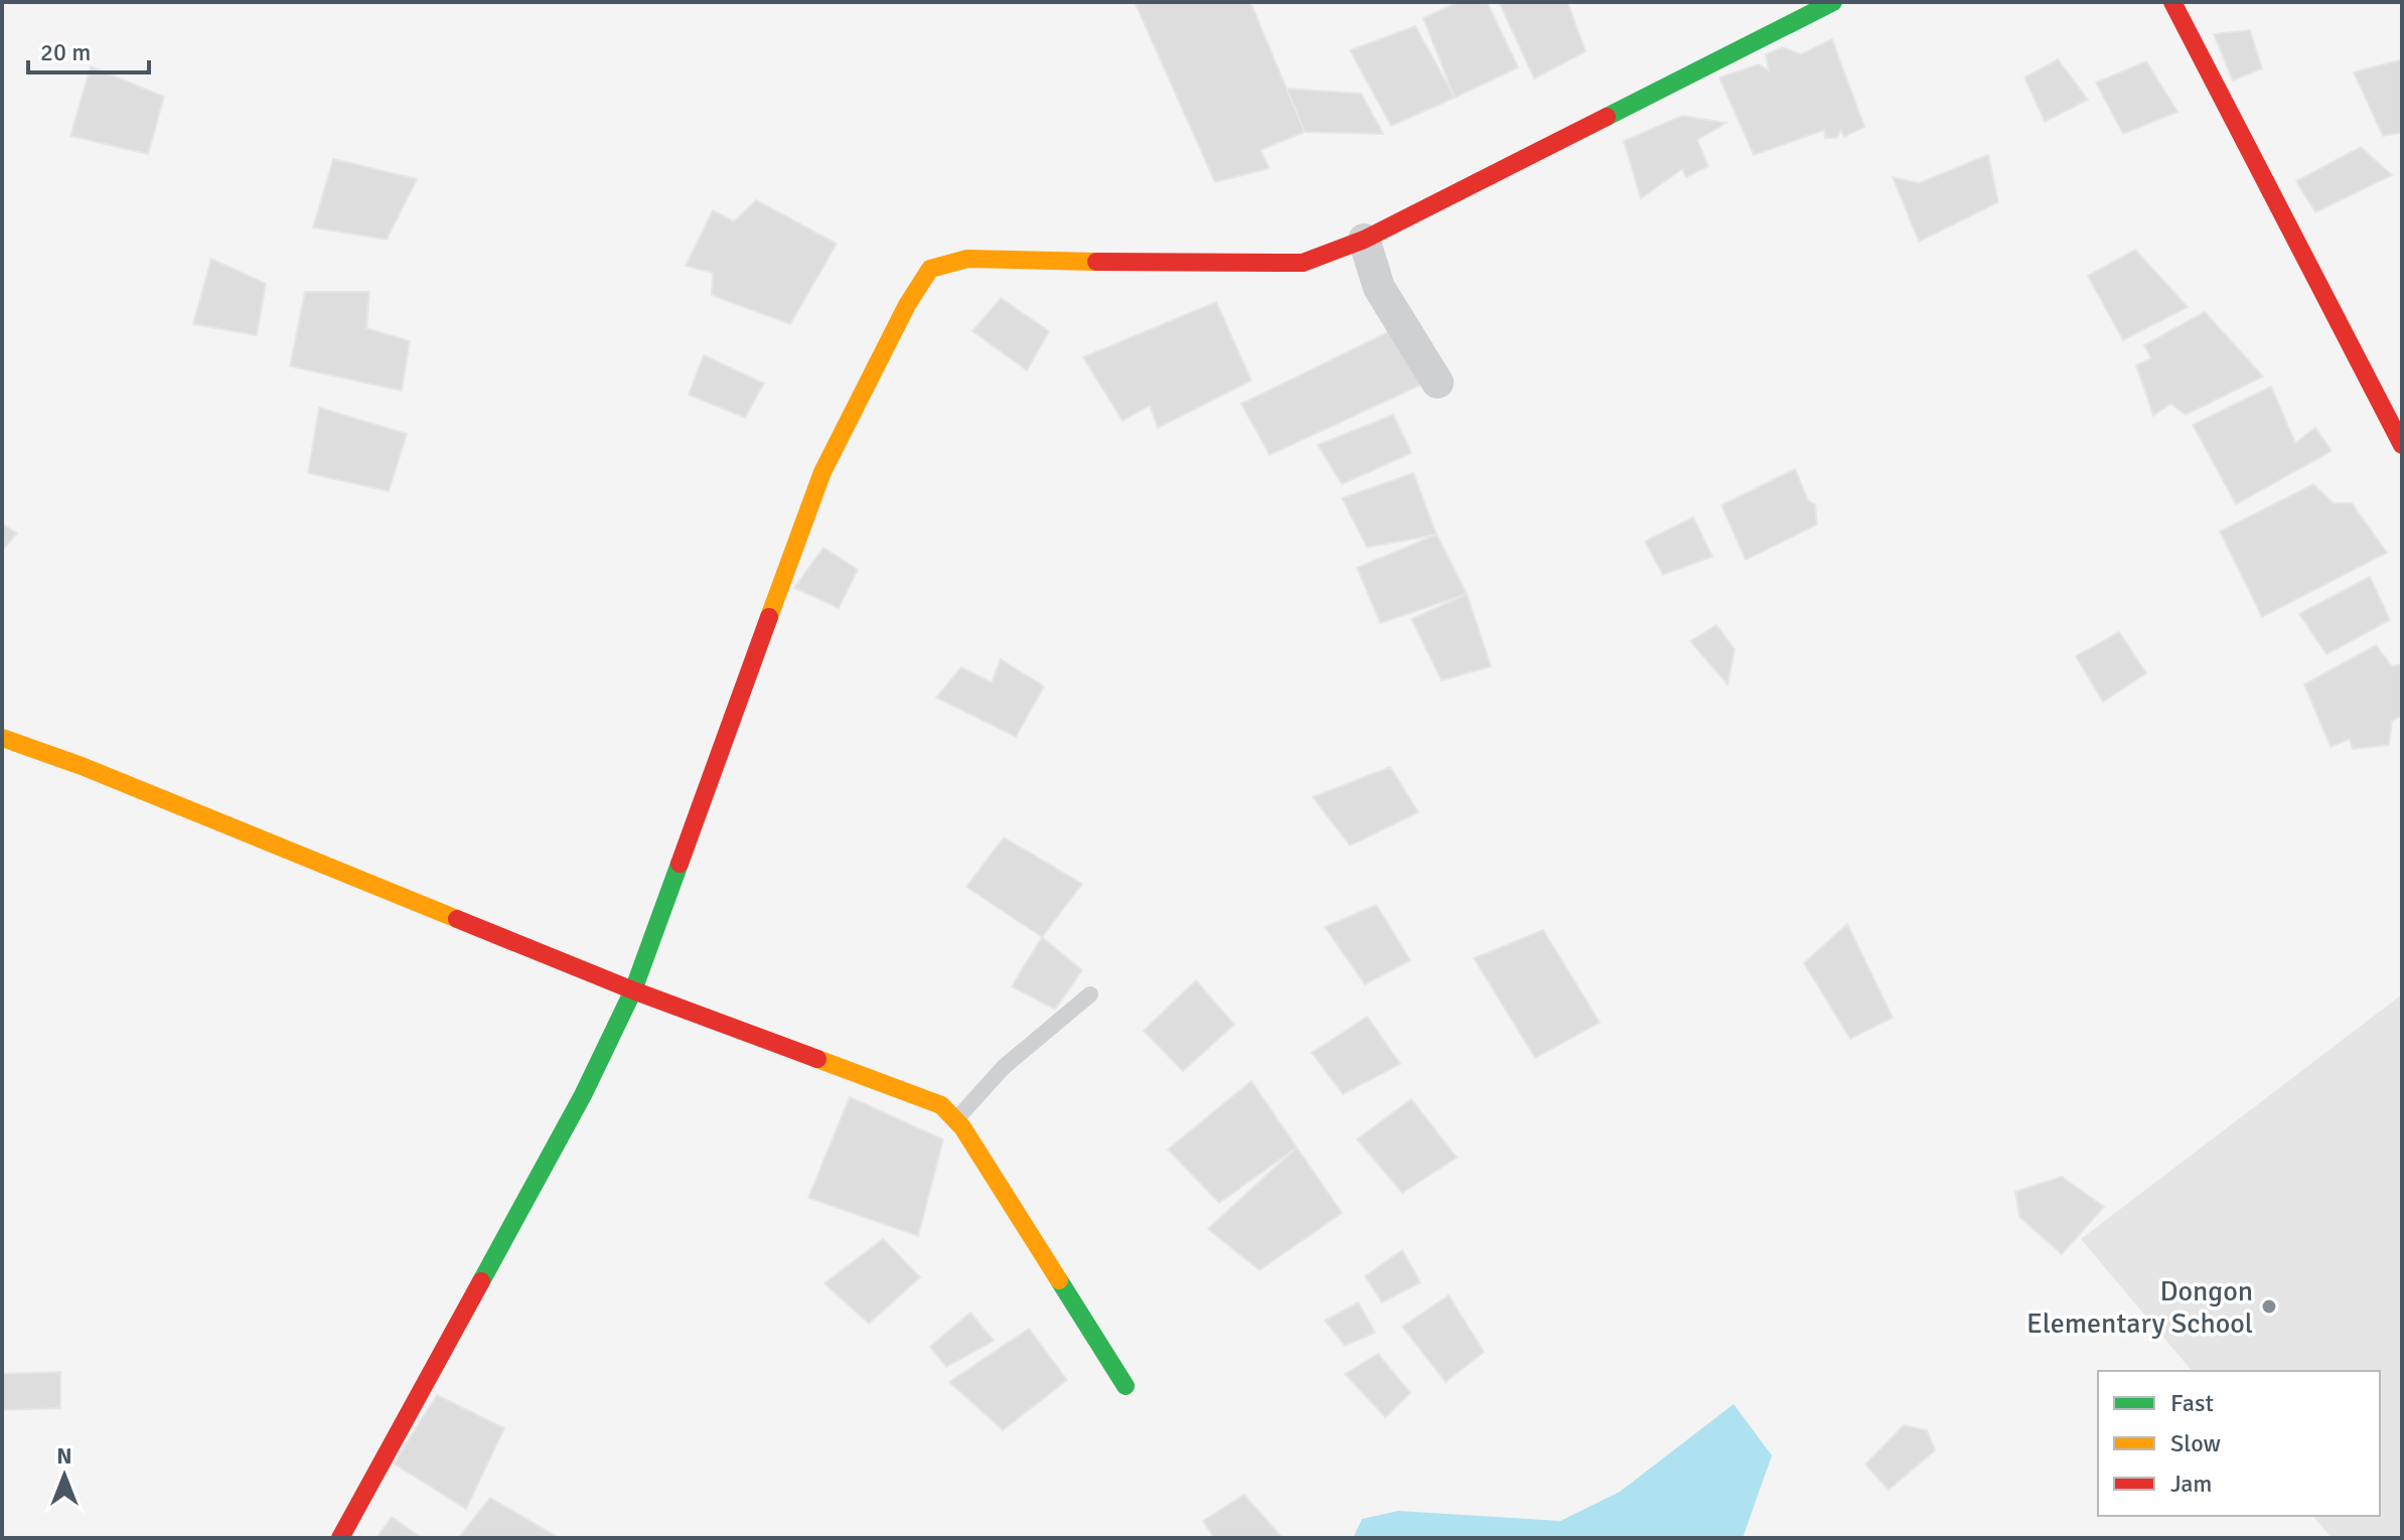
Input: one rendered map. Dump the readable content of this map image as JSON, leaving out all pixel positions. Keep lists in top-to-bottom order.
{
  "places": ["Dongon Elementary School"],
  "legend": ["Fast", "Slow", "Jam"],
  "scale_bar": "20 m",
  "north": "top"
}
